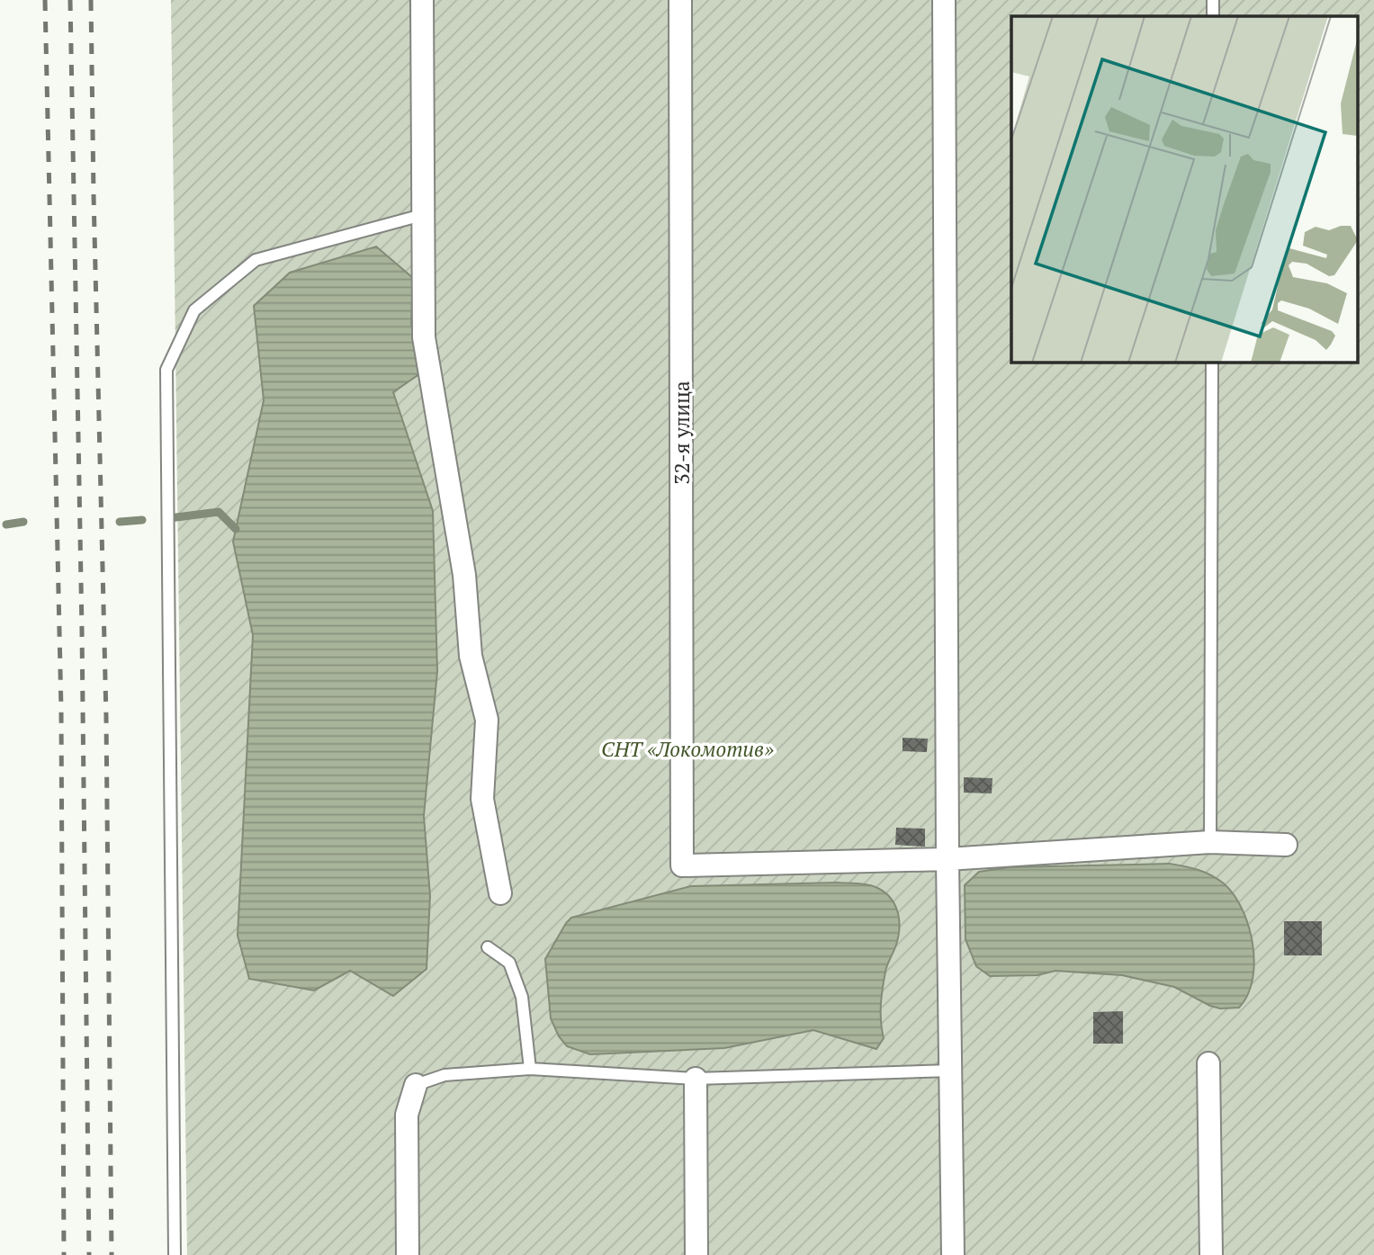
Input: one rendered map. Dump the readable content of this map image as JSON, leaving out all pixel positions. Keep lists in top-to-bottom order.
{
  "streets": {
    "street": ["32-я улица"]
  },
  "parks": ["СНТ «Локомотив»"]
}
